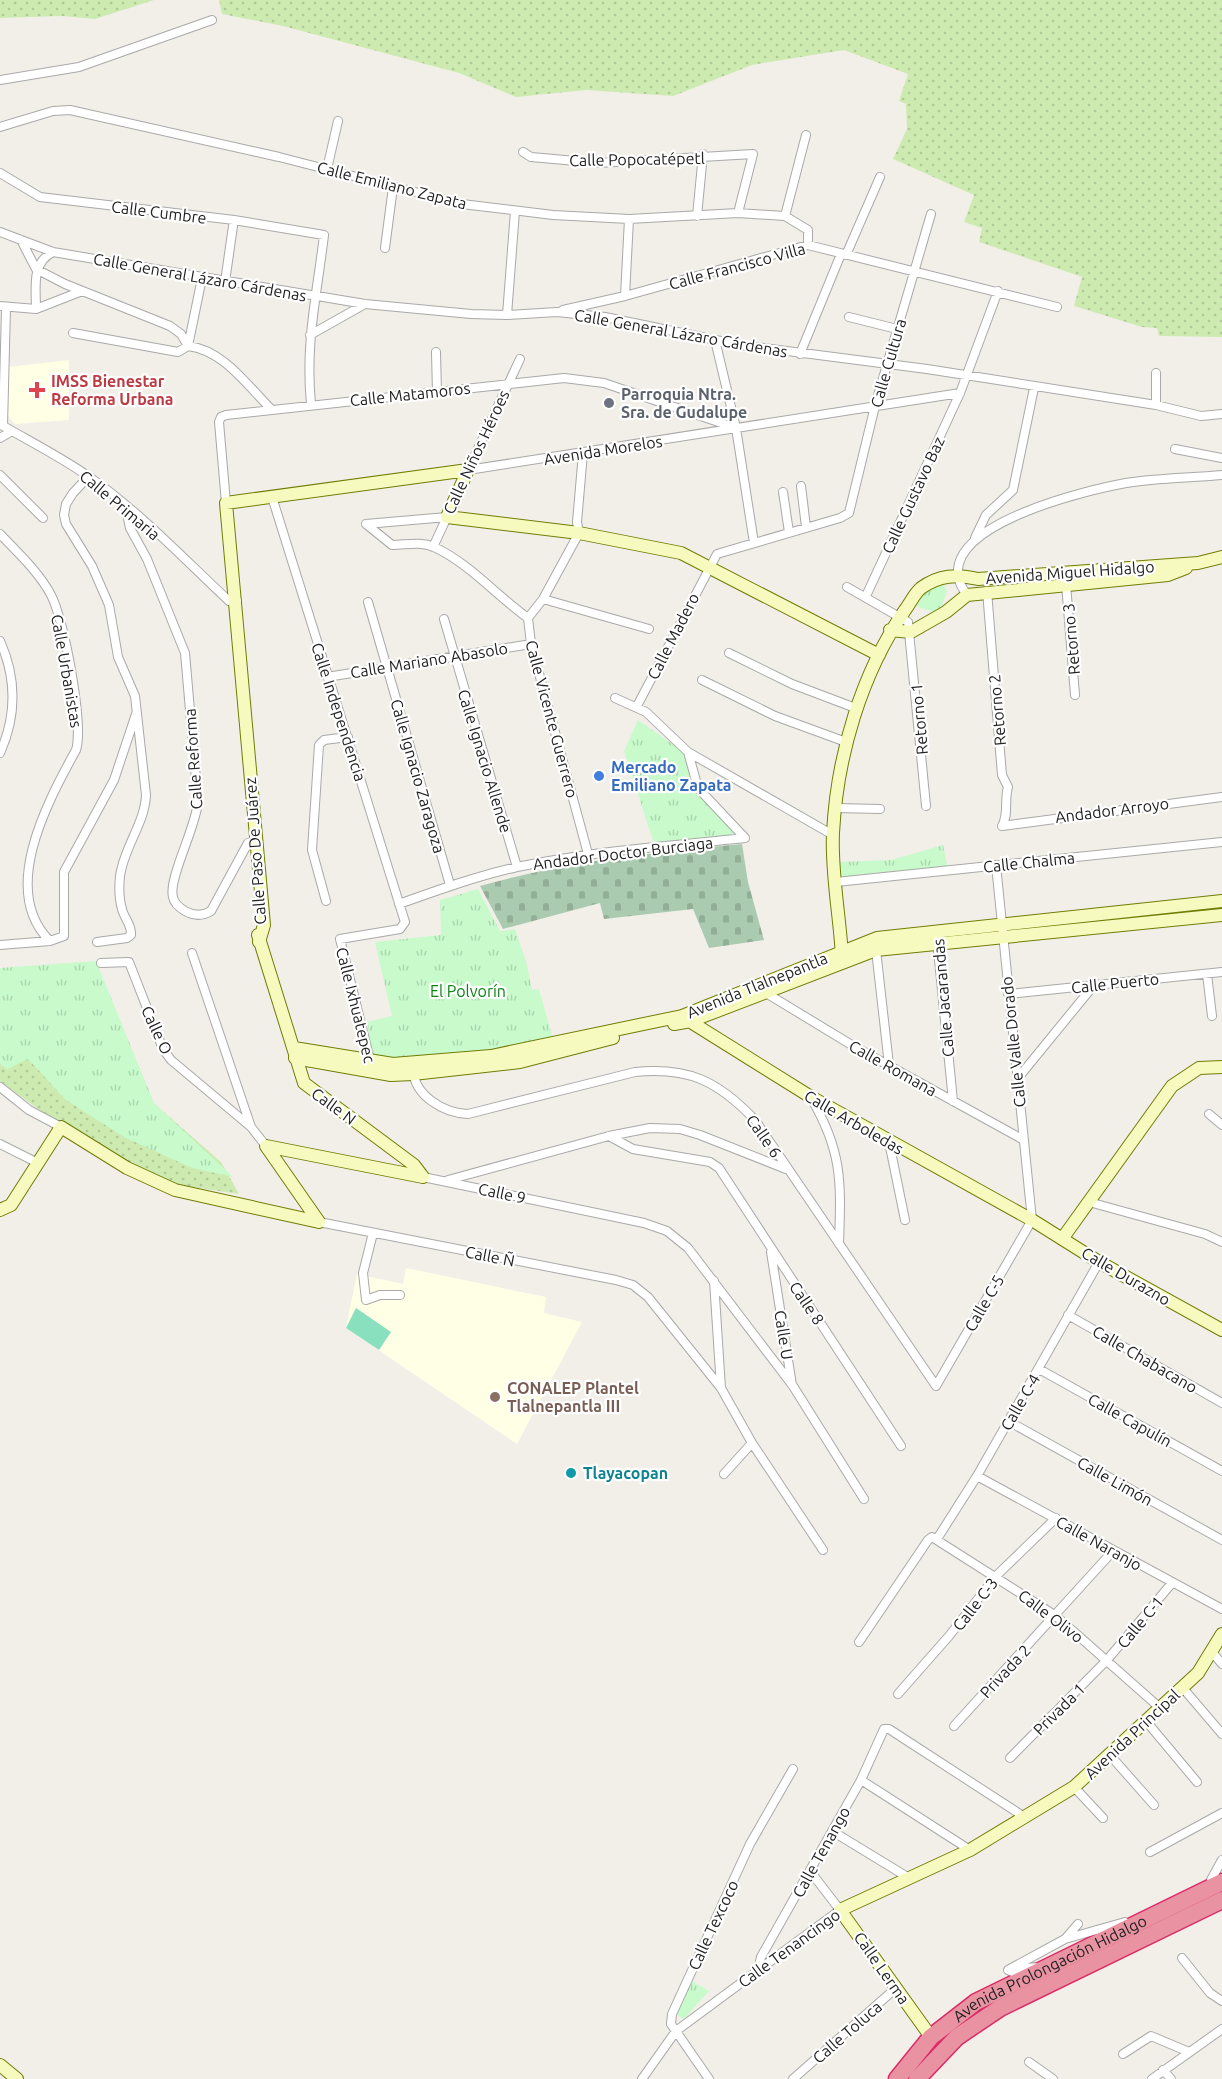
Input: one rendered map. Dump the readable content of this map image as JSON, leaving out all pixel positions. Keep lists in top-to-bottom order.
{
  "streets": {
    "highway": ["Avenida Prolongación Hidalgo"],
    "street": [
      "Calle Popocatépetl",
      "Calle Emiliano Zapata",
      "Calle Cumbre",
      "Calle Francisco Villa",
      "Calle General Lázaro Cárdenas",
      "Calle Cultura",
      "Calle Matamoros",
      "Avenida Morelos",
      "Calle Niños Héroes",
      "Calle Gustavo Baz",
      "Calle Primaria",
      "Avenida Miguel Hidalgo",
      "Calle Madero",
      "Retorno 3",
      "Calle Mariano Abasolo",
      "Calle Urbanistas",
      "Retorno 2",
      "Calle Independencia",
      "Calle Vicente Guerrero",
      "Retorno 1",
      "Calle Reforma",
      "Calle Ignacio Allende",
      "Calle Ignacio Zaragoza",
      "Andador Arroyo",
      "Calle Paso De Juárez",
      "Andador Doctor Burciaga",
      "Calle Chalma",
      "Calle Puerto",
      "Avenida Tlalnepantla",
      "Calle Jacarandas",
      "Calle Ixhuatepec",
      "Calle O",
      "Calle Valle Dorado",
      "Calle Romana",
      "Calle N",
      "Calle Arboledas",
      "Calle 6",
      "Calle 9",
      "Calle Ñ",
      "Calle Durazno",
      "Calle 8",
      "Calle C-5",
      "Calle U",
      "Calle Chabacano",
      "Calle C-4",
      "Calle Capulín",
      "Calle Limón",
      "Calle Naranjo",
      "Calle C-3",
      "Calle Olivo",
      "Calle C-1",
      "Privada 2",
      "Privada 1",
      "Avenida Principal",
      "Calle Tenango",
      "Calle Texcoco",
      "Calle Tenancingo",
      "Calle Lerma",
      "Calle Toluca"
    ]
  },
  "crossings": [
    ["Calle Popocatépetl", "Calle Emiliano Zapata"],
    ["Calle Cumbre", "Calle General Lázaro Cárdenas"],
    ["Calle Francisco Villa", "Calle General Lázaro Cárdenas"],
    ["Calle Francisco Villa", "Calle Cultura"],
    ["Calle General Lázaro Cárdenas", "Calle Cultura"],
    ["Calle Cultura", "Avenida Morelos"],
    ["Calle Matamoros", "Avenida Morelos"],
    ["Calle Matamoros", "Calle Niños Héroes"],
    ["Avenida Morelos", "Calle Niños Héroes"],
    ["Avenida Morelos", "Calle Gustavo Baz"],
    ["Avenida Morelos", "Calle Independencia"],
    ["Avenida Morelos", "Calle Vicente Guerrero"],
    ["Calle Primaria", "Calle Reforma"],
    ["Avenida Miguel Hidalgo", "Retorno 1"],
    ["Calle Mariano Abasolo", "Calle Independencia"],
    ["Calle Mariano Abasolo", "Calle Vicente Guerrero"],
    ["Calle Mariano Abasolo", "Calle Ignacio Allende"],
    ["Calle Mariano Abasolo", "Calle Ignacio Zaragoza"],
    ["Retorno 2", "Andador Arroyo"],
    ["Calle Independencia", "Andador Doctor Burciaga"],
    ["Calle Independencia", "Calle Ixhuatepec"],
    ["Calle Vicente Guerrero", "Andador Doctor Burciaga"],
    ["Calle Reforma", "Calle Paso De Juárez"],
    ["Calle Ignacio Allende", "Andador Doctor Burciaga"],
    ["Calle Ignacio Zaragoza", "Andador Doctor Burciaga"],
    ["Calle Paso De Juárez", "Calle N"],
    ["Calle Chalma", "Calle Valle Dorado"],
    ["Calle Puerto", "Calle Valle Dorado"],
    ["Avenida Tlalnepantla", "Calle Jacarandas"],
    ["Avenida Tlalnepantla", "Calle Ixhuatepec"],
    ["Avenida Tlalnepantla", "Calle Valle Dorado"],
    ["Avenida Tlalnepantla", "Calle Romana"],
    ["Avenida Tlalnepantla", "Calle N"],
    ["Avenida Tlalnepantla", "Calle Arboledas"],
    ["Avenida Tlalnepantla", "Calle 6"],
    ["Calle Jacarandas", "Calle Romana"],
    ["Calle Valle Dorado", "Calle Romana"],
    ["Calle Valle Dorado", "Calle Arboledas"],
    ["Calle Valle Dorado", "Calle Durazno"],
    ["Calle Valle Dorado", "Calle C-5"],
    ["Calle N", "Calle 9"],
    ["Calle Arboledas", "Calle Durazno"],
    ["Calle Arboledas", "Calle C-5"],
    ["Calle 6", "Calle C-5"],
    ["Calle 9", "Calle U"],
    ["Calle Durazno", "Calle C-5"],
    ["Calle Durazno", "Calle C-4"],
    ["Calle 8", "Calle U"],
    ["Calle Chabacano", "Calle C-4"],
    ["Calle C-4", "Calle Capulín"],
    ["Calle C-4", "Calle Limón"],
    ["Calle C-4", "Calle Naranjo"],
    ["Calle C-4", "Calle Olivo"],
    ["Calle Naranjo", "Calle C-3"],
    ["Calle Naranjo", "Calle C-1"],
    ["Calle Naranjo", "Privada 2"],
    ["Calle C-3", "Calle Olivo"],
    ["Calle Olivo", "Calle C-1"],
    ["Calle Olivo", "Privada 2"],
    ["Calle Olivo", "Privada 1"],
    ["Calle Olivo", "Avenida Principal"],
    ["Calle C-1", "Privada 1"],
    ["Avenida Principal", "Calle Tenango"],
    ["Avenida Principal", "Calle Tenancingo"],
    ["Calle Tenango", "Calle Tenancingo"],
    ["Calle Tenango", "Calle Lerma"],
    ["Calle Texcoco", "Calle Tenancingo"],
    ["Calle Tenancingo", "Calle Lerma"],
    ["Calle Lerma", "Avenida Prolongación Hidalgo"],
    ["Calle Lerma", "Calle Toluca"]
  ],
  "parks": ["El Polvorín"],
  "places": {
    "health": ["IMSS Bienestar Reforma Urbana"],
    "other": [
      "Parroquia Ntra. Sra. de Gudalupe",
      "Mercado Emiliano Zapata",
      "CONALEP Plantel Tlalnepantla III",
      "Tlayacopan"
    ]
  }
}
